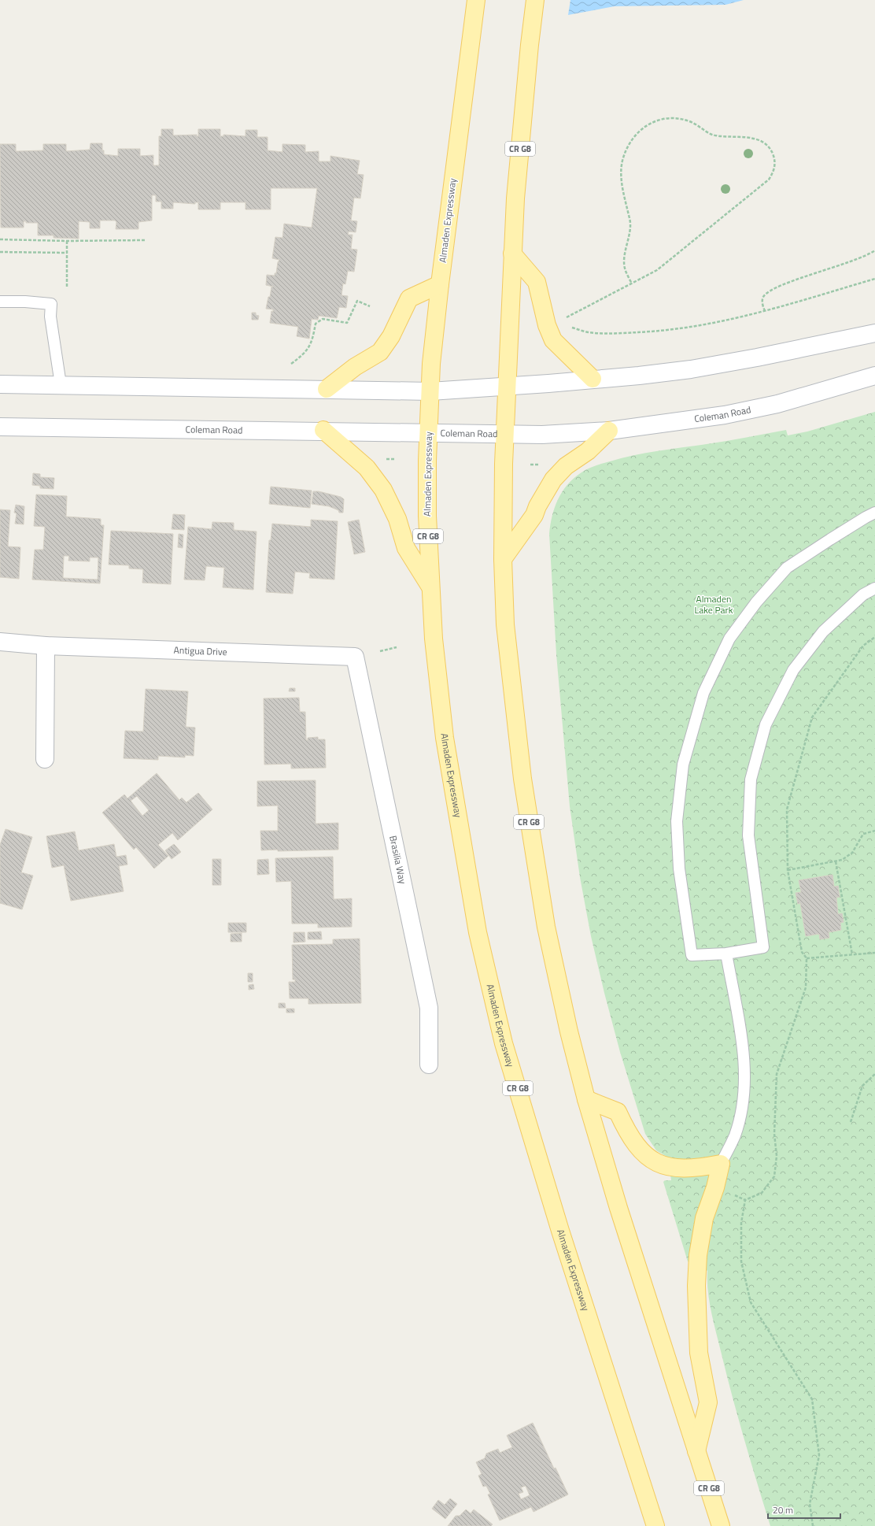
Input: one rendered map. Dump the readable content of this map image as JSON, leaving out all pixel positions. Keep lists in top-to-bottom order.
{
  "streets": {
    "main road": ["CR G8", "Almaden Expressway"],
    "street": ["Coleman Road", "Antigua Drive", "Brasilia Way"]
  },
  "crossings": [
    ["CR G8", "Coleman Road"],
    ["Almaden Expressway", "Coleman Road"],
    ["Antigua Drive", "Brasilia Way"]
  ],
  "parks": ["Almaden Lake Park"],
  "scale_bar": "20 m"
}
